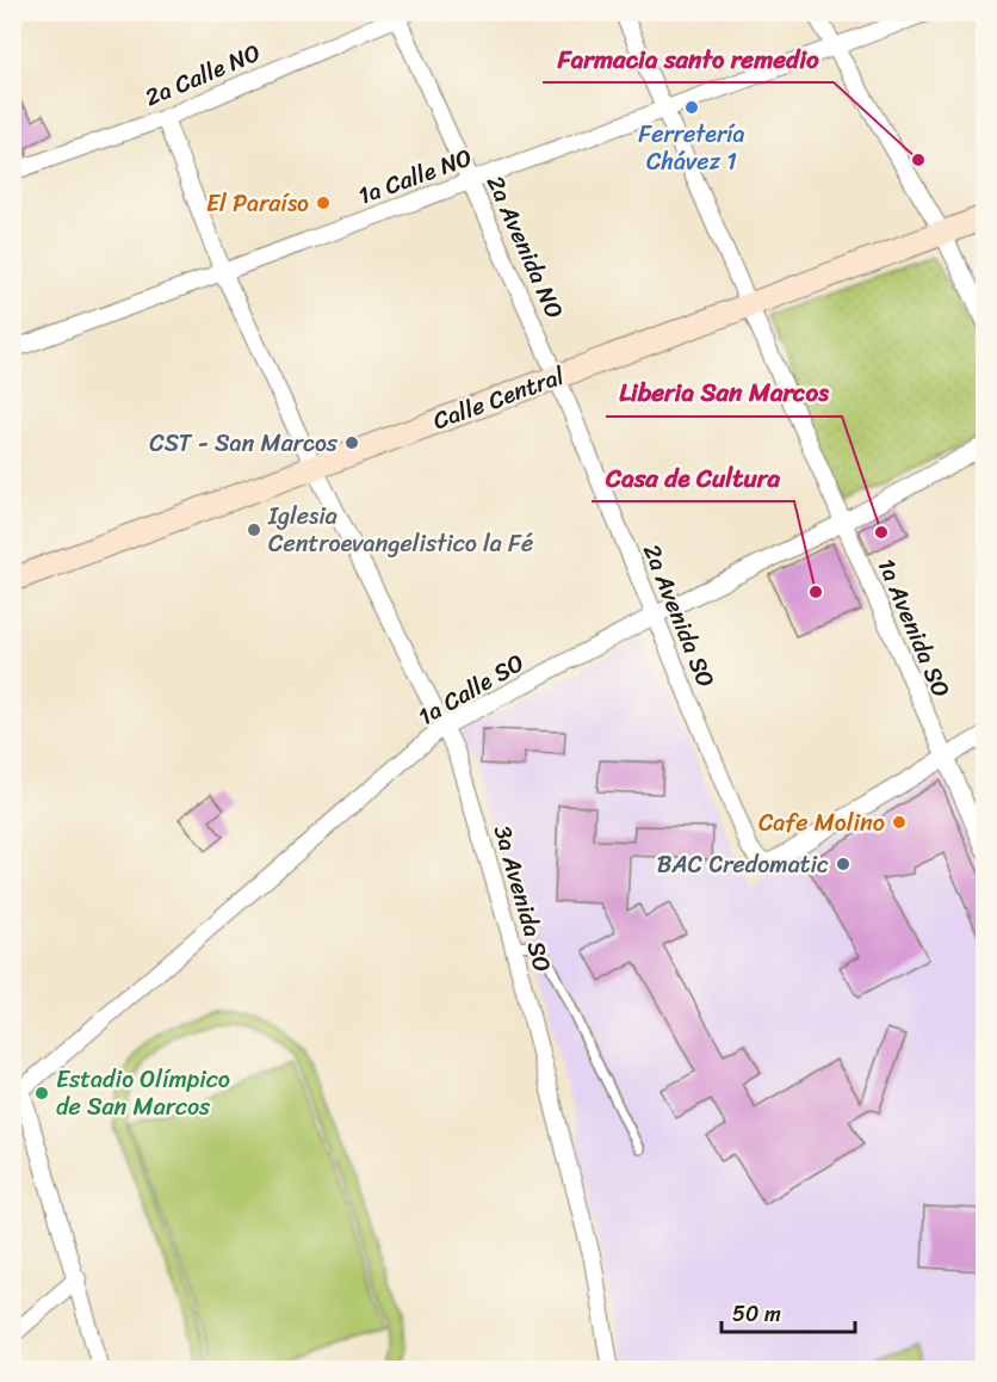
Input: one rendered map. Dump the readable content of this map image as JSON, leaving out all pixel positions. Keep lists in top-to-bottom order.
{
  "streets": {
    "main road": ["Calle Central"],
    "street": [
      "2a Calle NO",
      "1a Calle NO",
      "2a Avenida NO",
      "2a Avenida SO",
      "1a Avenida SO",
      "1a Calle SO",
      "3a Avenida SO"
    ]
  },
  "crossings": [
    ["2a Calle NO", "2a Avenida NO"],
    ["2a Calle NO", "3a Avenida SO"],
    ["1a Calle NO", "2a Avenida NO"],
    ["1a Calle NO", "1a Avenida SO"],
    ["1a Calle NO", "3a Avenida SO"],
    ["2a Avenida NO", "Calle Central"],
    ["2a Avenida NO", "2a Avenida SO"],
    ["Calle Central", "2a Avenida SO"],
    ["Calle Central", "1a Avenida SO"],
    ["Calle Central", "3a Avenida SO"],
    ["2a Avenida SO", "1a Avenida SO"],
    ["2a Avenida SO", "1a Calle SO"],
    ["1a Avenida SO", "1a Calle SO"],
    ["1a Calle SO", "3a Avenida SO"]
  ],
  "places": [
    "Ferretería Chávez 1",
    "Farmacia santo remedio",
    "El Paraíso",
    "CST - San Marcos",
    "Iglesia Centroevangelistico la Fé",
    "Liberia San Marcos",
    "Casa de Cultura",
    "Cafe Molino",
    "BAC Credomatic",
    "Estadio Olímpico de San Marcos"
  ],
  "scale_bar": "50 m"
}
